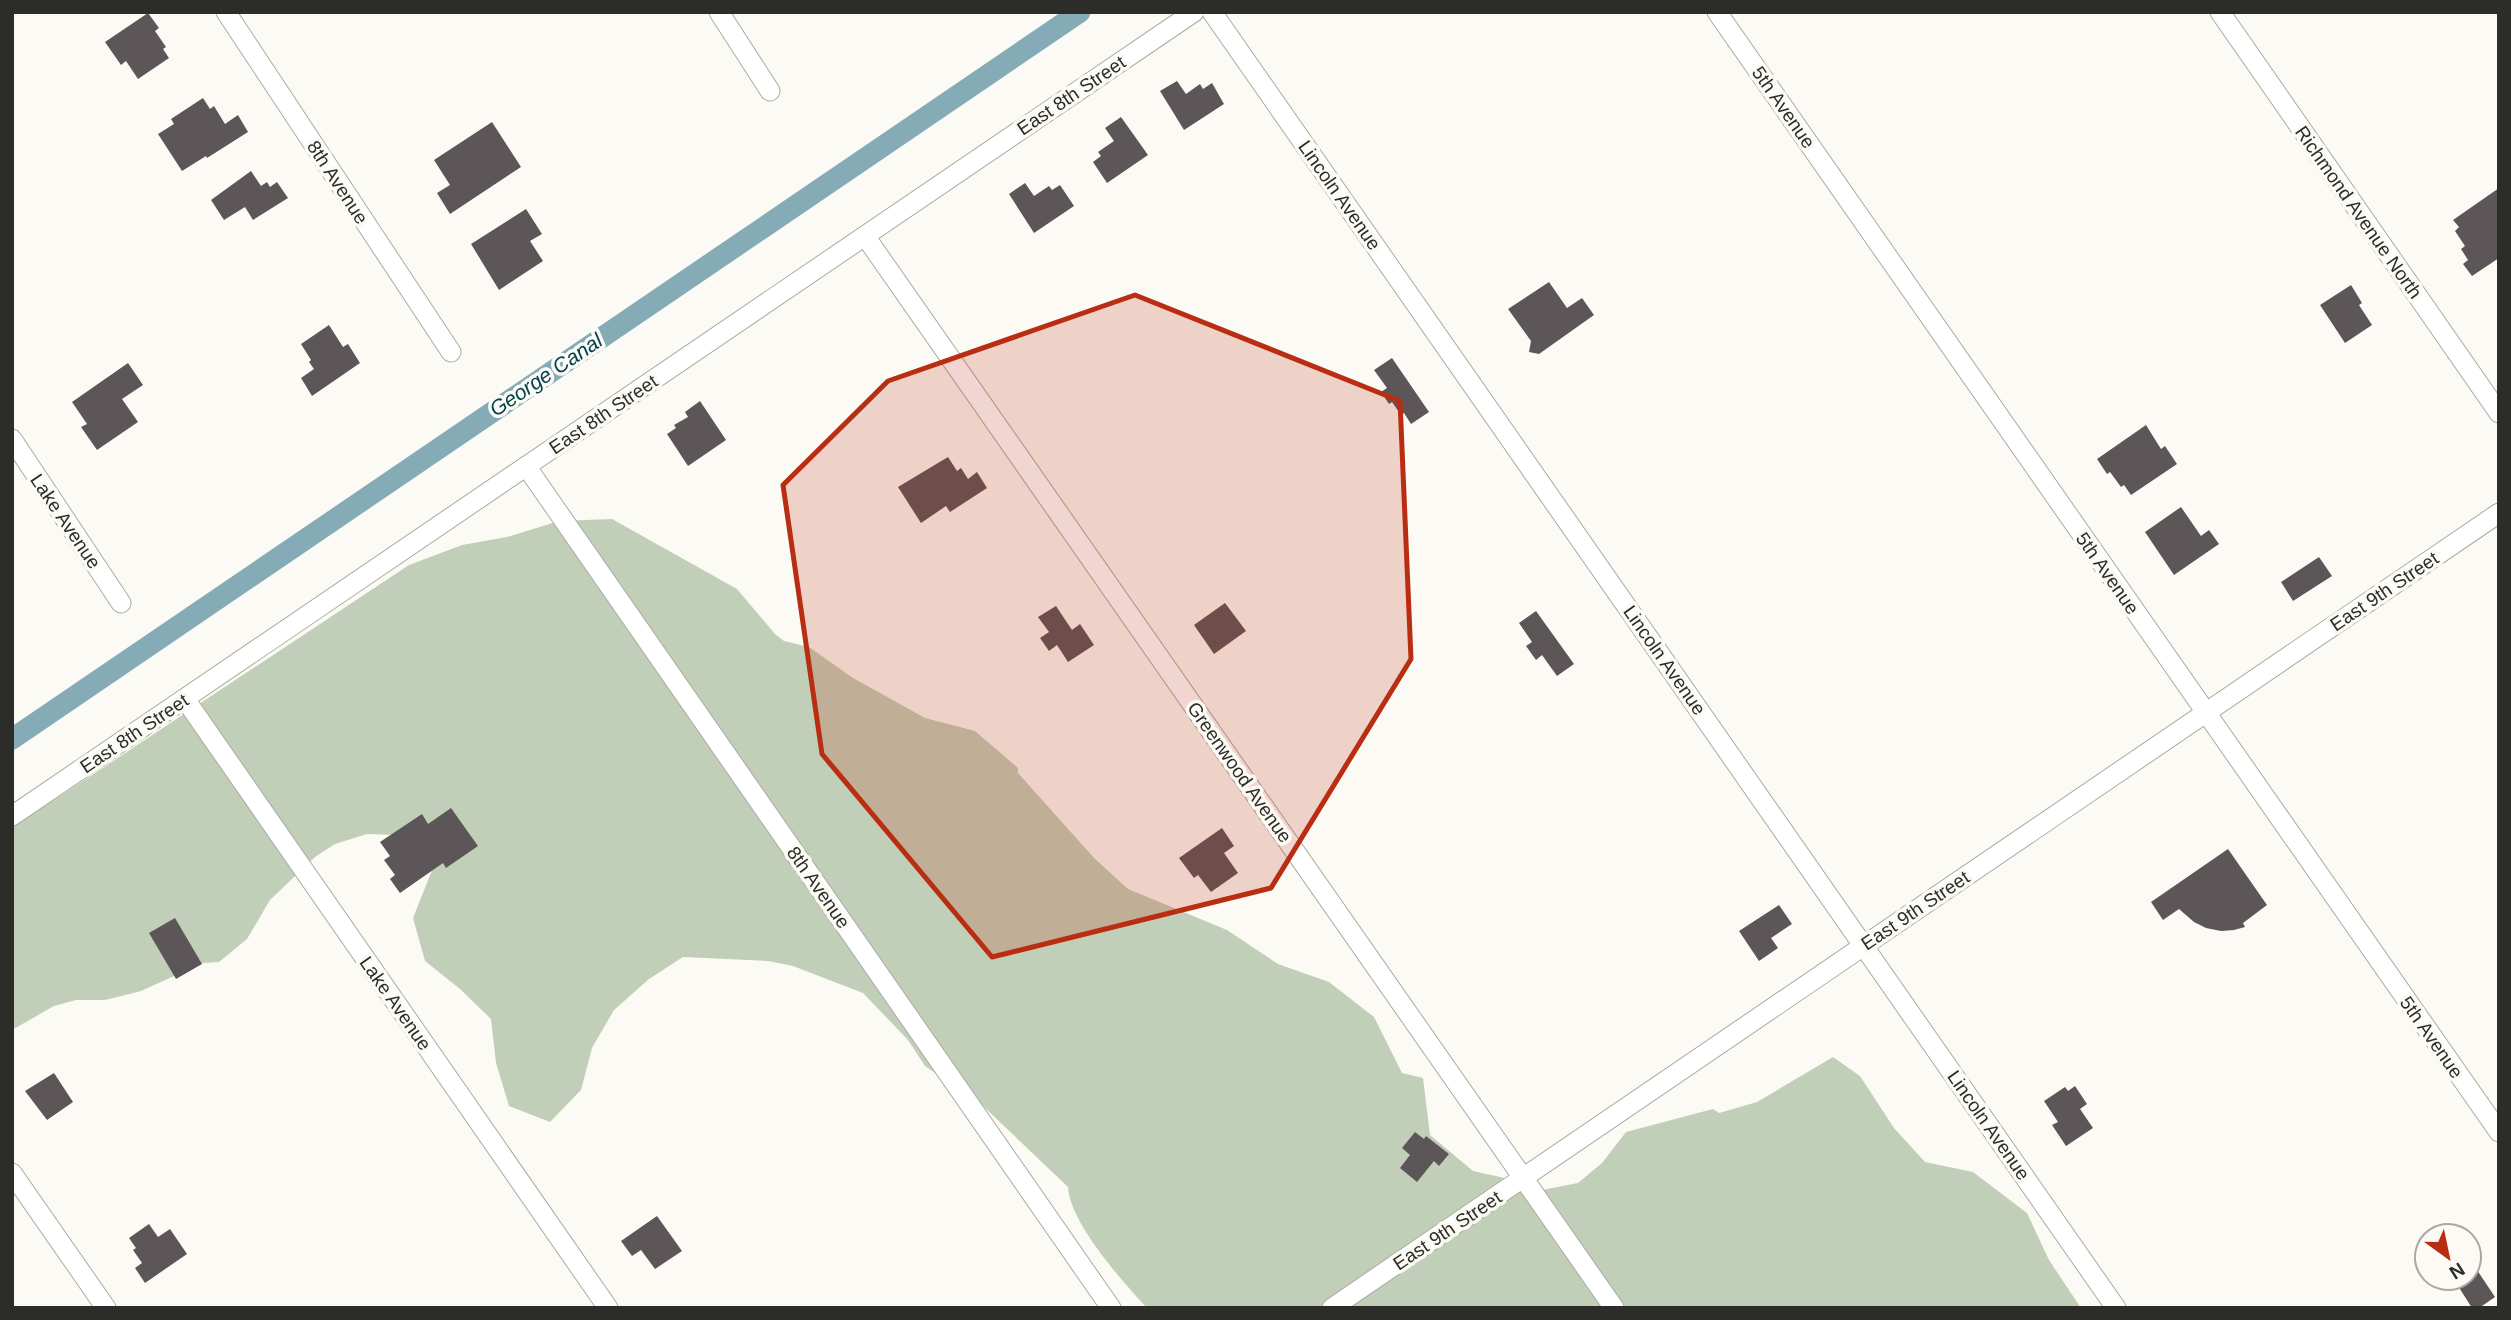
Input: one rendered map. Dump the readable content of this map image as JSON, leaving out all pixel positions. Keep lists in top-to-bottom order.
{
  "streets": {
    "street": [
      "East 8th Street",
      "5th Avenue",
      "8th Avenue",
      "Lincoln Avenue",
      "Richmond Avenue North",
      "Lake Avenue",
      "East 9th Street",
      "Greenwood Avenue"
    ]
  },
  "crossings": [
    ["East 8th Street", "8th Avenue"],
    ["East 8th Street", "Lake Avenue"],
    ["East 8th Street", "Greenwood Avenue"],
    ["5th Avenue", "East 9th Street"],
    ["Lincoln Avenue", "East 9th Street"],
    ["East 9th Street", "Greenwood Avenue"]
  ],
  "water": ["George Canal"],
  "north": "bottom right"
}
